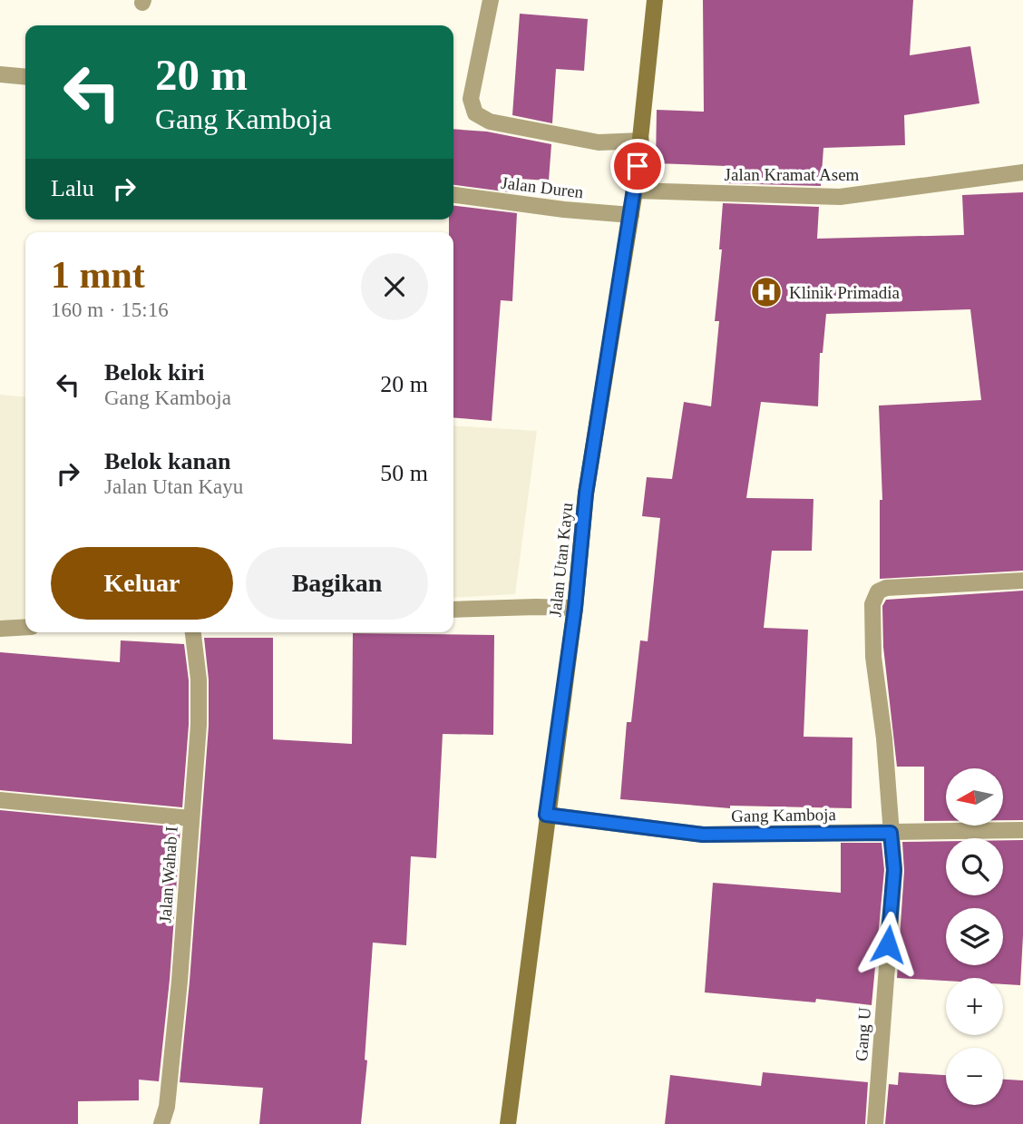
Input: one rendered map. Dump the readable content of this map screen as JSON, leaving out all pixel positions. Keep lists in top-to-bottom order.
{
  "streets": {
    "street": [
      "Jalan Kramat Asem",
      "Jalan Duren",
      "Jalan Utan Kayu",
      "Gang Kamboja",
      "Jalan Wahab I",
      "Gang U"
    ]
  },
  "crossings": [
    ["Jalan Kramat Asem", "Jalan Utan Kayu"],
    ["Jalan Duren", "Jalan Utan Kayu"],
    ["Jalan Utan Kayu", "Gang Kamboja"],
    ["Gang Kamboja", "Gang U"]
  ],
  "places": {
    "hospital": ["Klinik Primadia"]
  },
  "north": "left",
  "page": {
    "turn": ["20 m", "Gang Kamboja"],
    "then": "Lalu",
    "heading": ["1 mnt", "160 m · 15:16"],
    "list": [
      {
        "name": "Belok kiri",
        "note": "Gang Kamboja",
        "value": "20 m"
      },
      {
        "name": "Belok kanan",
        "note": "Jalan Utan Kayu",
        "value": "50 m"
      }
    ],
    "buttons": ["Keluar", "Bagikan"],
    "map_buttons": ["+", "−"]
  }
}
